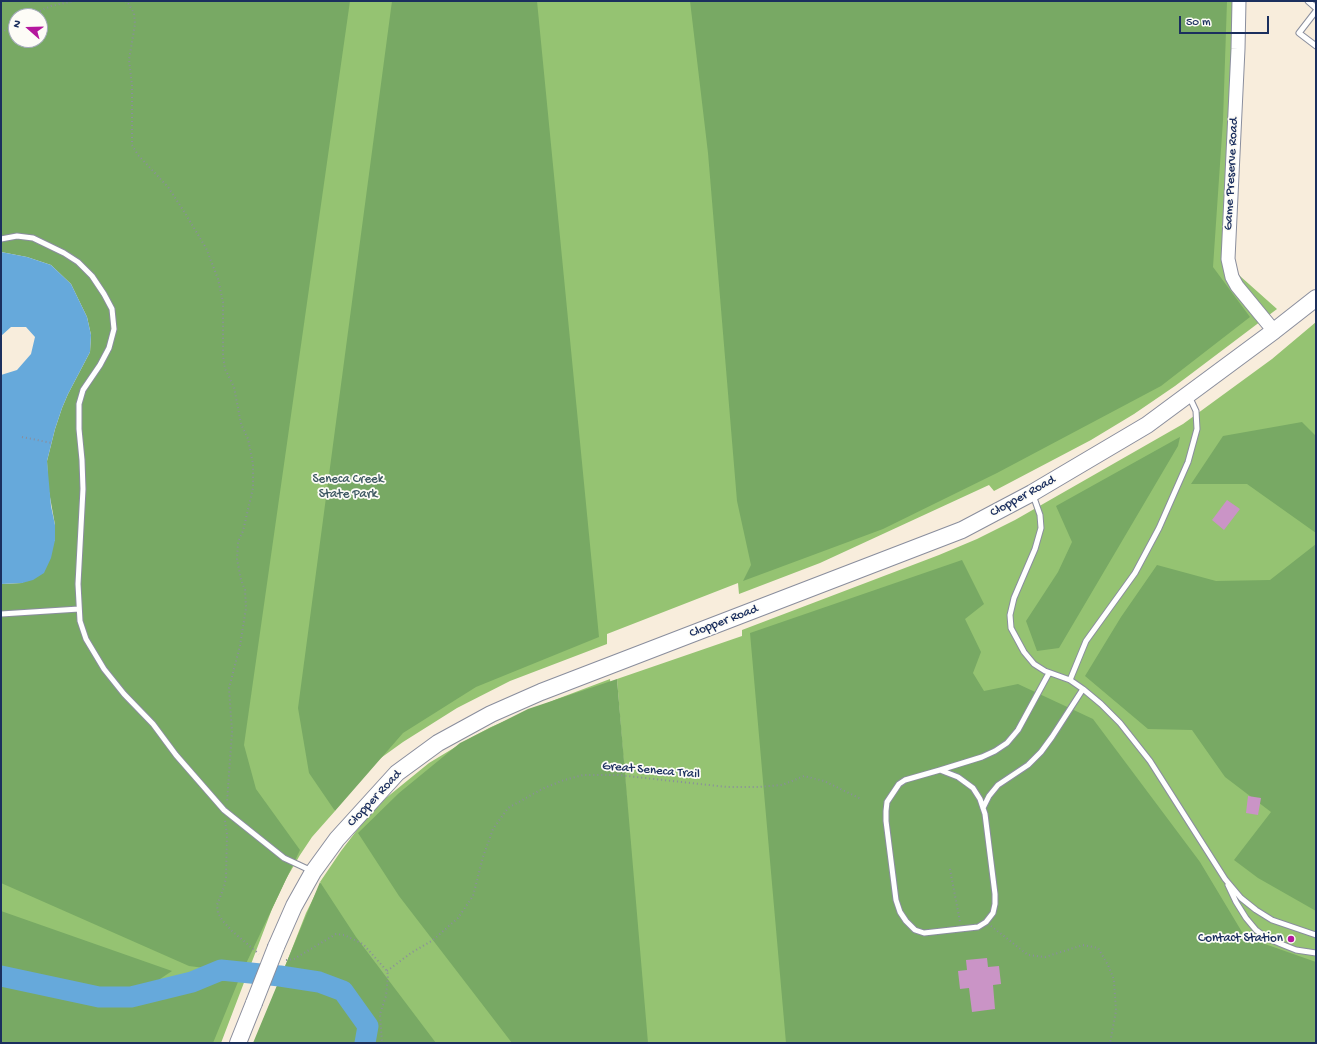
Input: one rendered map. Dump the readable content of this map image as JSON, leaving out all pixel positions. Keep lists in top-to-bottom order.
{
  "streets": {
    "main road": ["Clopper Road"],
    "street": ["Game Preserve Road"],
    "path": ["Great Seneca Trail"]
  },
  "crossings": [
    ["Game Preserve Road", "Clopper Road"]
  ],
  "parks": ["Seneca Creek State Park"],
  "places": ["Contact Station"],
  "scale_bar": "50 m",
  "north": "left"
}
